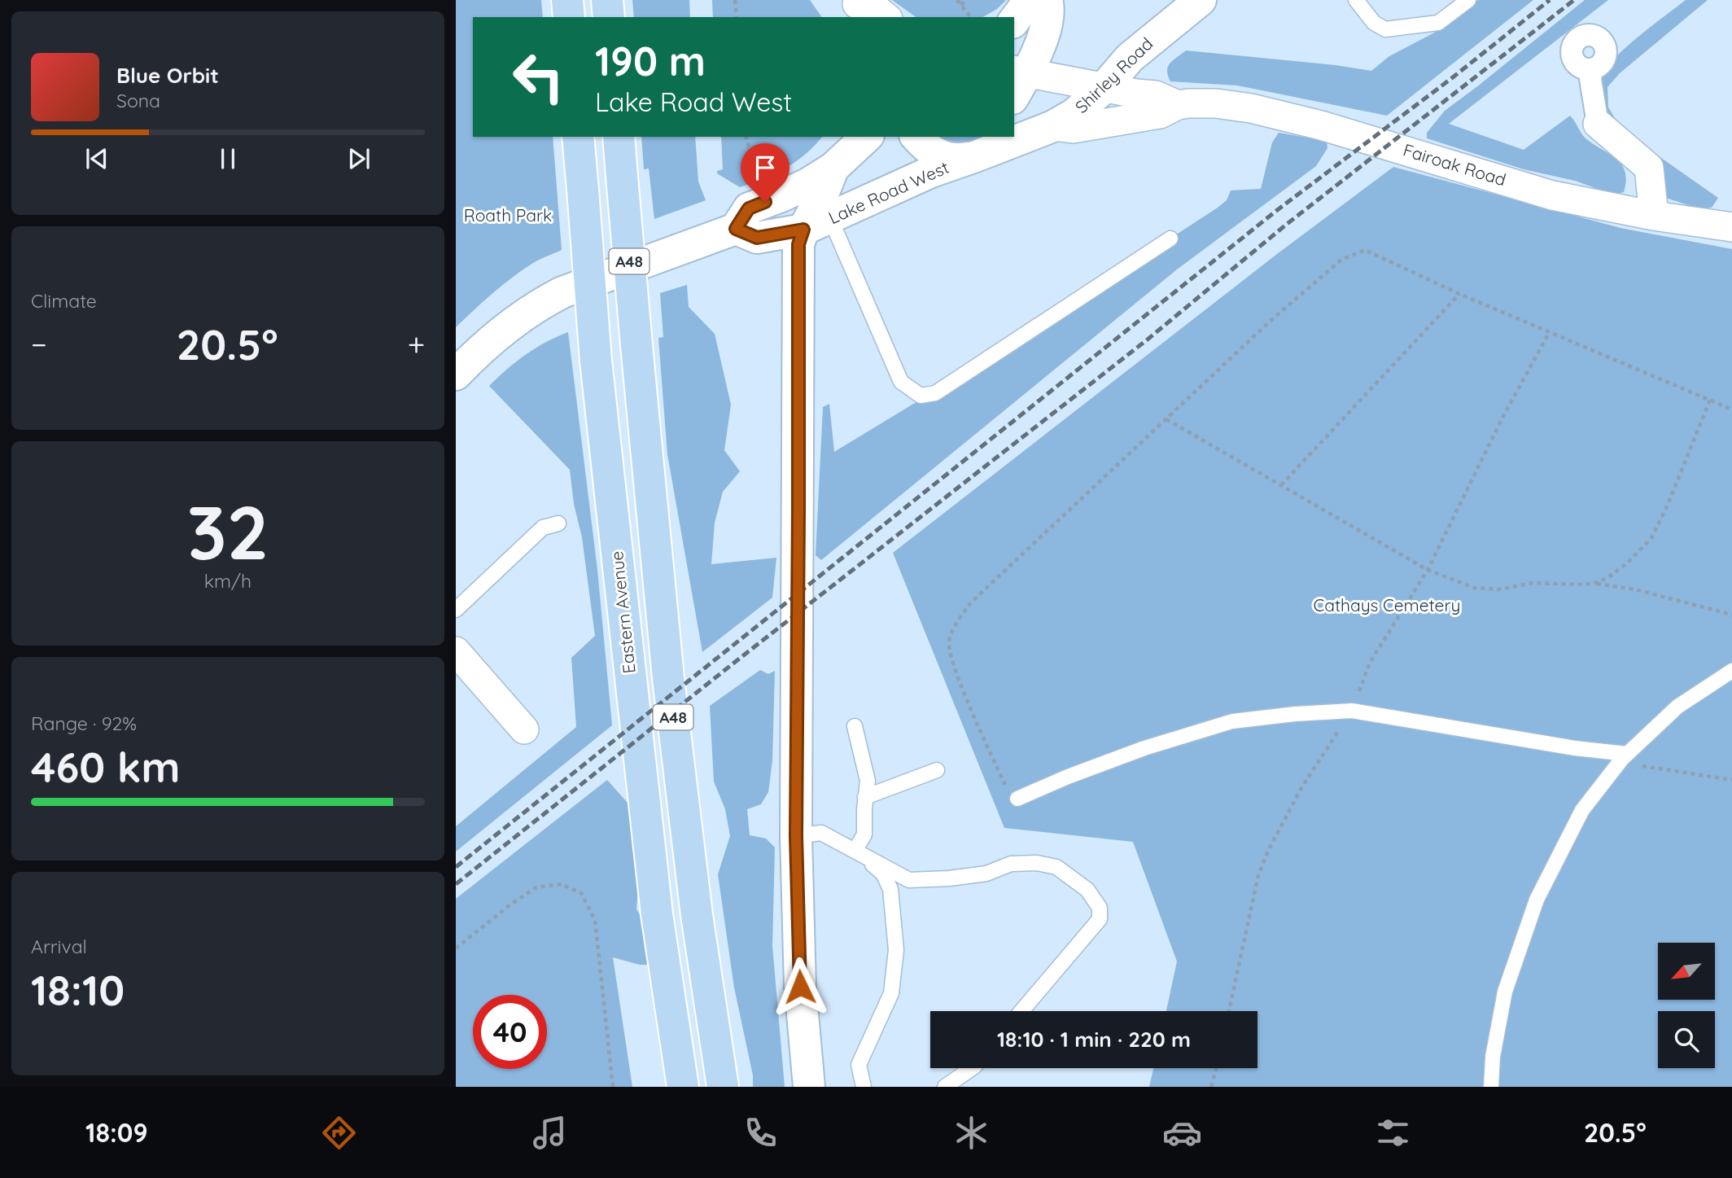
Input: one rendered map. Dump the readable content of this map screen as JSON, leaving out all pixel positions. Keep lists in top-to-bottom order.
{
  "streets": {
    "highway": ["A48", "Eastern Avenue"],
    "street": ["Shirley Road", "Fairoak Road", "Lake Road West"]
  },
  "crossings": [
    ["Shirley Road", "Fairoak Road"],
    ["Fairoak Road", "Lake Road West"]
  ],
  "parks": ["Roath Park", "Cathays Cemetery"],
  "north": "bottom left",
  "page": {
    "turn": ["190 m", "Lake Road West"],
    "song": ["Blue Orbit", "Sona"],
    "tile": [
      "Climate",
      ["32", "km/h"],
      ["Range · 92%", "460 km"],
      ["Arrival", "18:10"]
    ],
    "heat": ["−", "20.5°", "+"],
    "limit": "40",
    "trip": "18:10 · 1 min · 220 m",
    "tabs": ["18:09", "20.5°"]
  }
}
